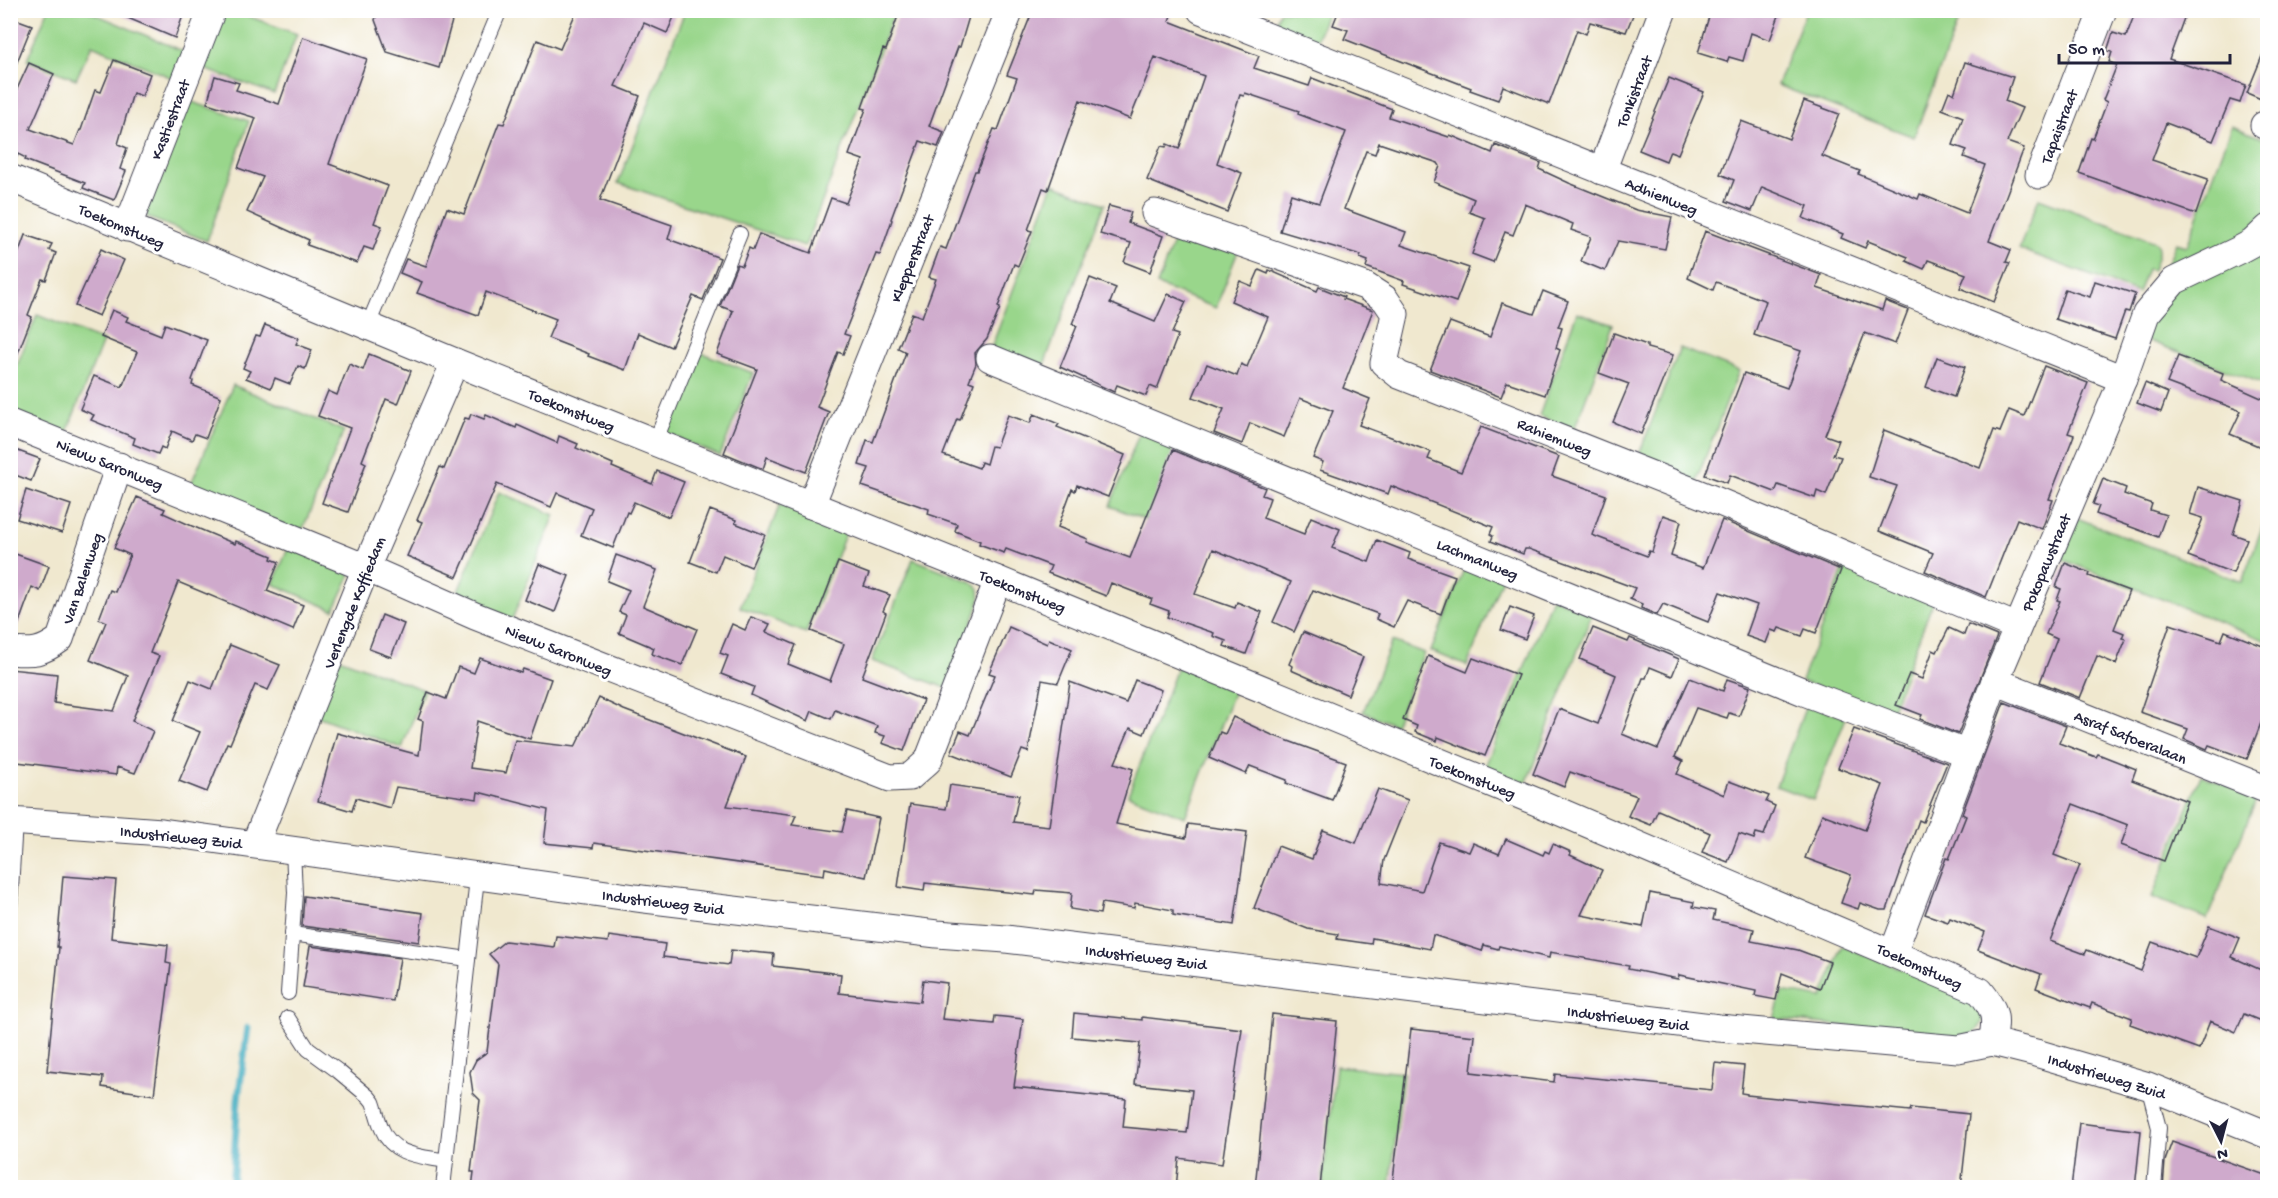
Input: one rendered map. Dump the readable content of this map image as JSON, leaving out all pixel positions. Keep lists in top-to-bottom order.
{
  "streets": {
    "street": [
      "Tonkistraat",
      "Kastiestraat",
      "Tapaistraat",
      "Adhienweg",
      "Toekomstweg",
      "Klepperstraat",
      "Rahiemweg",
      "Nieuw Saronweg",
      "Lachmanweg",
      "Pokopawstraat",
      "Van Balenweg",
      "Verlengde Koffiedam",
      "Asraf Safoeralaan",
      "Industrieweg Zuid"
    ]
  },
  "crossings": [
    ["Tonkistraat", "Adhienweg"],
    ["Kastiestraat", "Toekomstweg"],
    ["Adhienweg", "Pokopawstraat"],
    ["Toekomstweg", "Klepperstraat"],
    ["Toekomstweg", "Nieuw Saronweg"],
    ["Toekomstweg", "Pokopawstraat"],
    ["Toekomstweg", "Verlengde Koffiedam"],
    ["Toekomstweg", "Industrieweg Zuid"],
    ["Rahiemweg", "Pokopawstraat"],
    ["Nieuw Saronweg", "Van Balenweg"],
    ["Nieuw Saronweg", "Verlengde Koffiedam"],
    ["Lachmanweg", "Pokopawstraat"],
    ["Pokopawstraat", "Asraf Safoeralaan"],
    ["Verlengde Koffiedam", "Industrieweg Zuid"]
  ],
  "scale_bar": "50 m",
  "north": "bottom"
}
